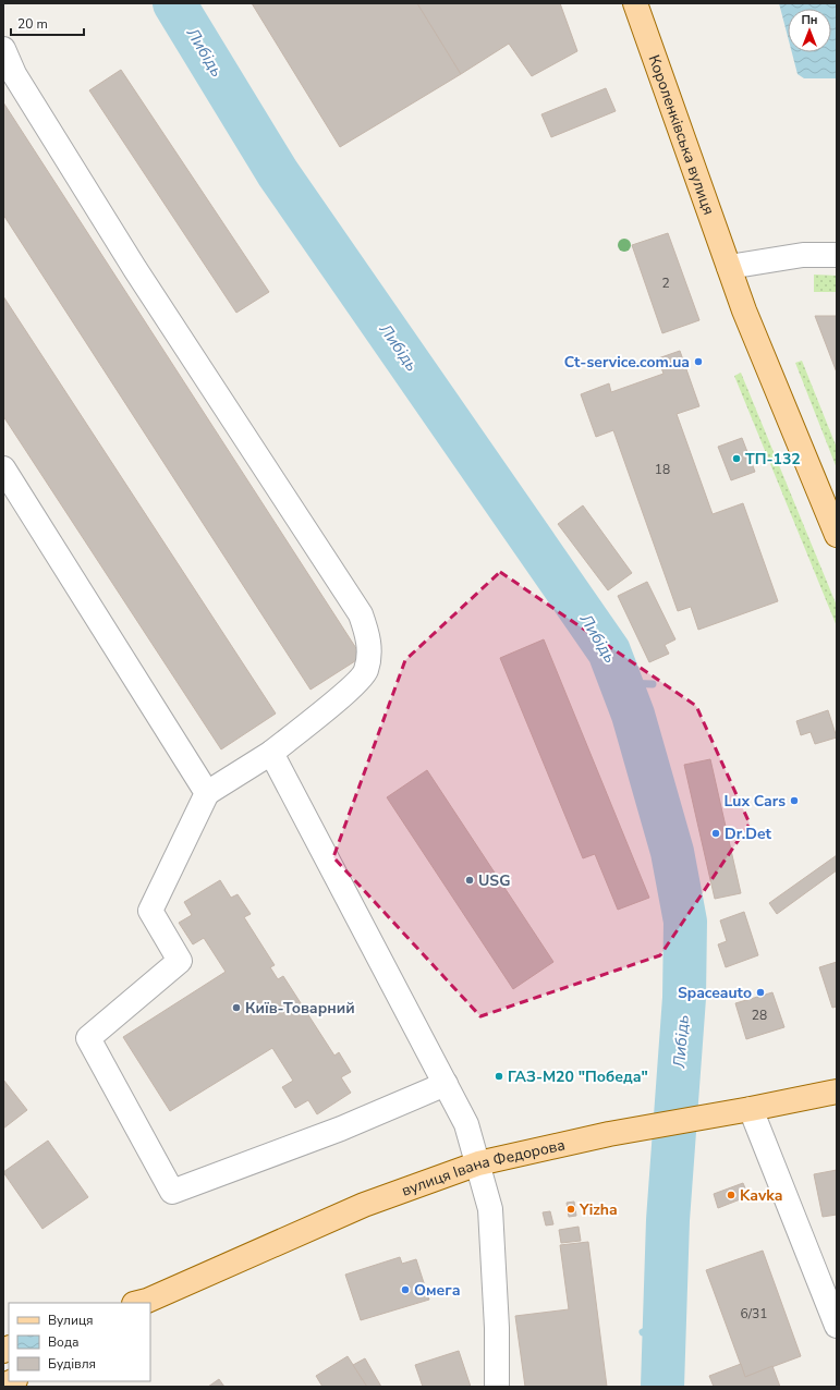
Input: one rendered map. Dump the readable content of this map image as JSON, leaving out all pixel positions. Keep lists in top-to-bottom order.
{
  "streets": {
    "main road": ["Короленківська вулиця", "вулиця Івана Федорова"]
  },
  "water": ["Либідь"],
  "places": [
    "Ct-service.com.ua",
    "ТП-132",
    "Lux Cars",
    "Dr.Det",
    "USG",
    "Spaceauto",
    "Київ-Товарний",
    "ГАЗ-М20 \"Победа\"",
    "Kavka",
    "Yizha",
    "Омега"
  ],
  "house_numbers": [
    "2",
    "18",
    "28",
    "6/31"
  ],
  "legend": ["Вулиця", "Вода", "Будівля"],
  "scale_bar": "20 m",
  "north": "top"
}
